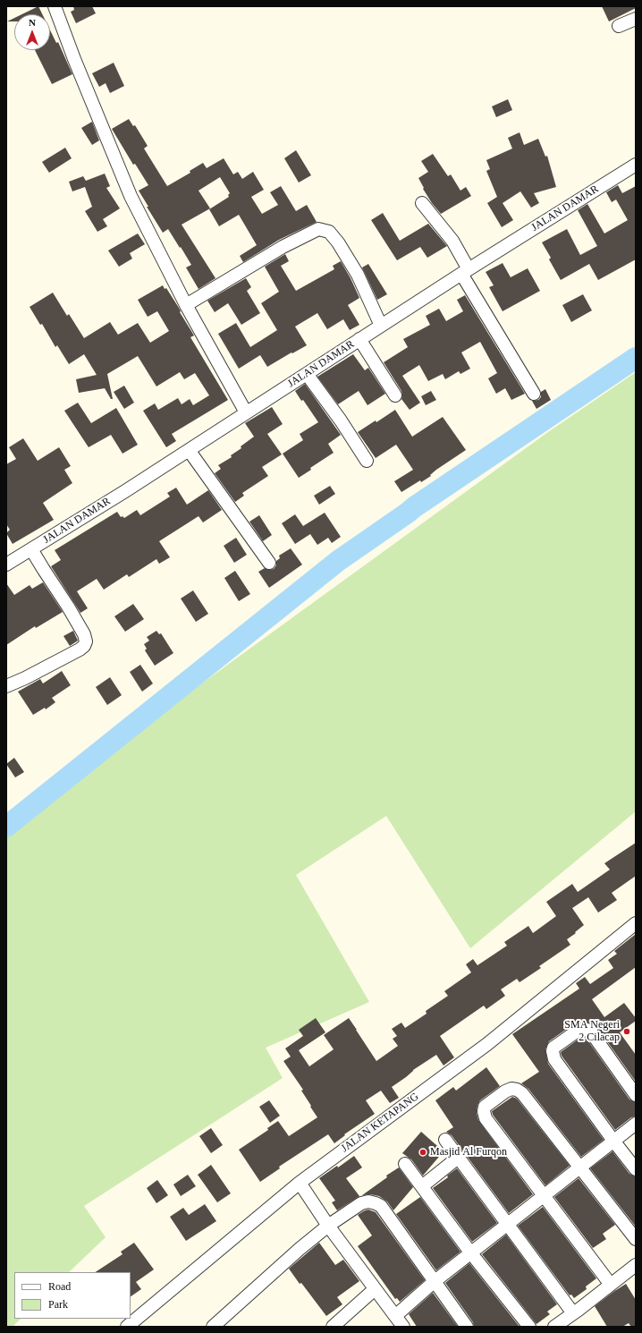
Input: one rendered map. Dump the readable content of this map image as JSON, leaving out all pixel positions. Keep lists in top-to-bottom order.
{
  "streets": {
    "street": ["JALAN DAMAR", "JALAN KETAPANG"]
  },
  "places": ["SMA Negeri 2 Cilacap", "Masjid Al Furqon"],
  "legend": ["Road", "Park"],
  "north": "top"
}
